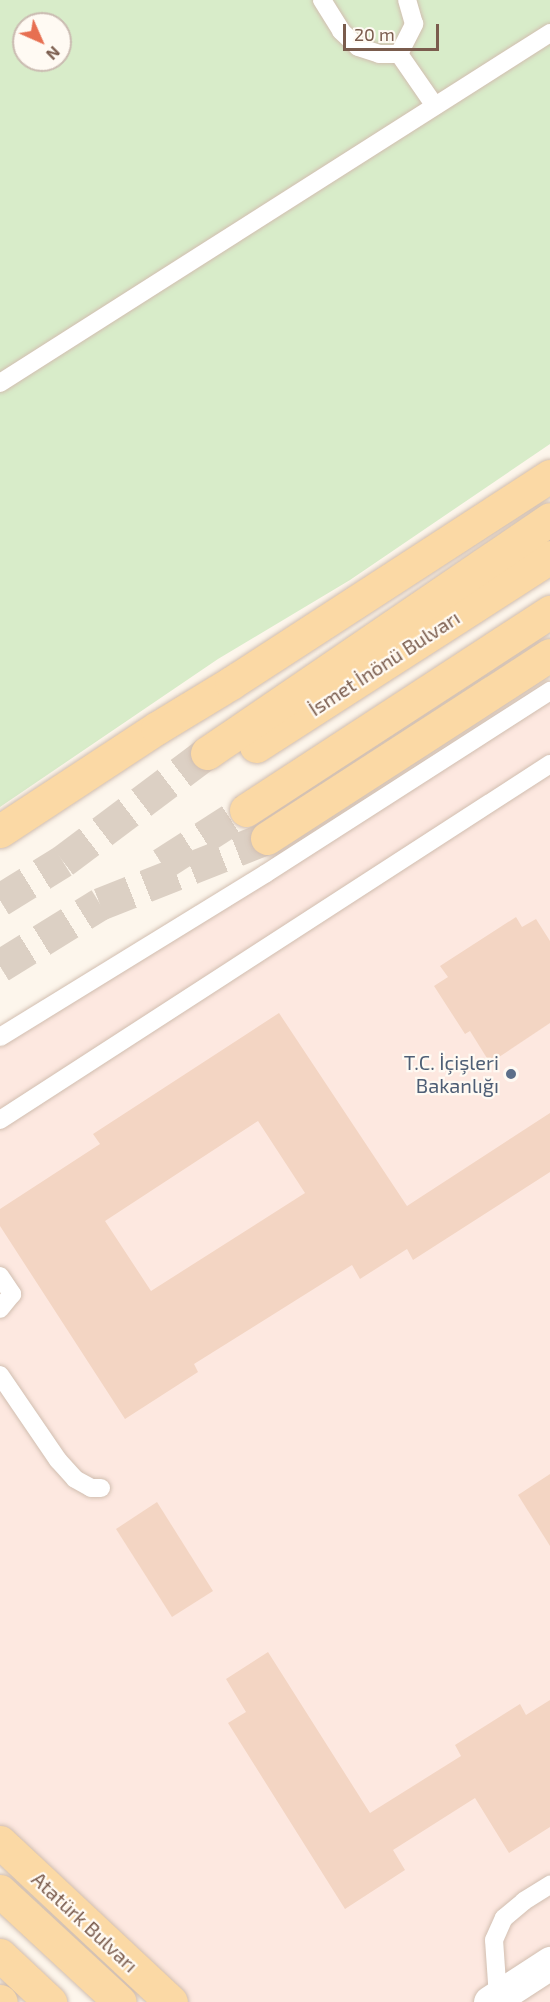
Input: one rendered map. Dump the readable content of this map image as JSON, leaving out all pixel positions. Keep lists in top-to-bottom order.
{
  "streets": {
    "main road": ["İsmet İnönü Bulvarı", "Atatürk Bulvarı"]
  },
  "places": ["T.C. İçişleri Bakanlığı"],
  "scale_bar": "20 m",
  "north": "bottom right"
}
